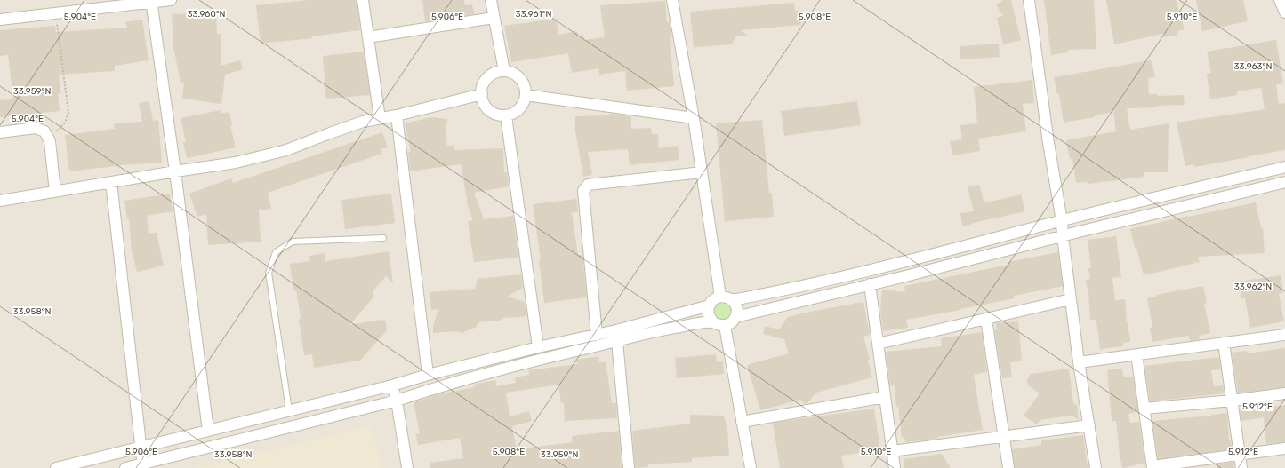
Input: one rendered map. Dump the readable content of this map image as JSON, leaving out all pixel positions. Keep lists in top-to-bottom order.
{
  "coordinates": [
    "33.960°N",
    "33.961°N",
    "5.904°E",
    "5.910°E",
    "5.906°E",
    "5.908°E",
    "33.963°N",
    "33.959°N",
    "33.962°N",
    "33.958°N",
    "5.912°E"
  ]
}
